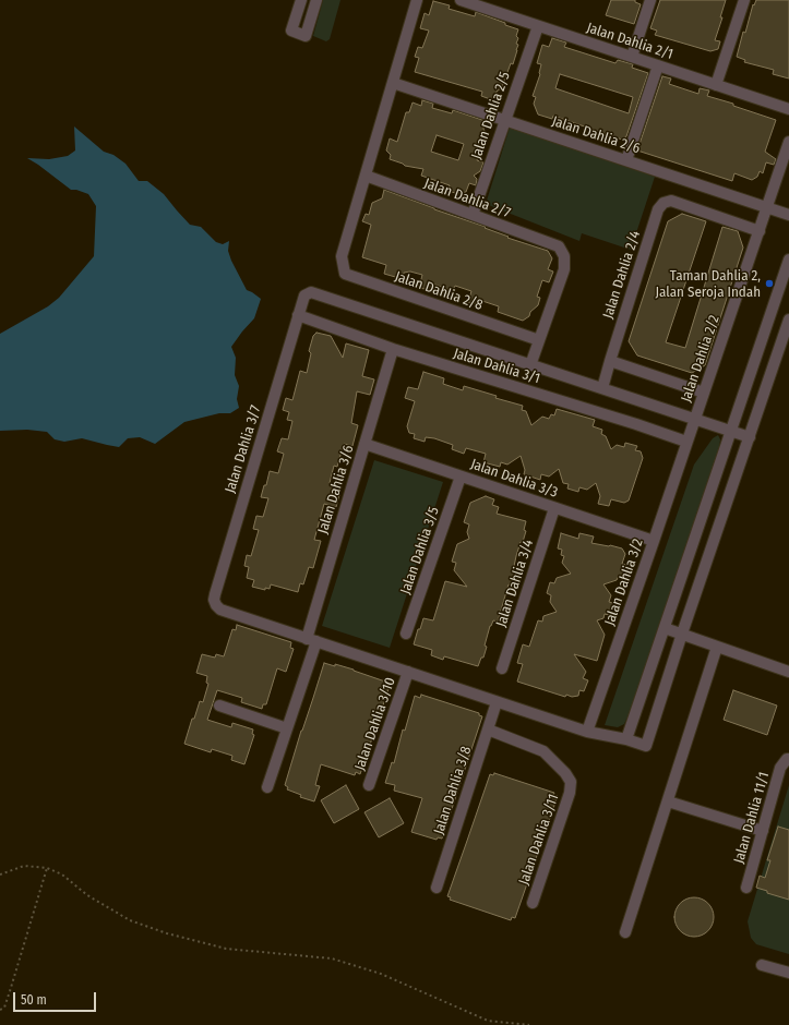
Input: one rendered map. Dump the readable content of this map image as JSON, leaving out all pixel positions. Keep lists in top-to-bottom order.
{
  "streets": {
    "street": [
      "Jalan Dahlia 2/1",
      "Jalan Dahlia 2/5",
      "Jalan Dahlia 2/6",
      "Jalan Dahlia 2/7",
      "Jalan Dahlia 2/4",
      "Jalan Dahlia 2/8",
      "Jalan Dahlia 2/2",
      "Jalan Dahlia 3/1",
      "Jalan Dahlia 3/7",
      "Jalan Dahlia 3/3",
      "Jalan Dahlia 3/6",
      "Jalan Dahlia 3/5",
      "Jalan Dahlia 3/2",
      "Jalan Dahlia 3/4",
      "Jalan Dahlia 3/10",
      "Jalan Dahlia 3/8",
      "Jalan Dahlia 11/1",
      "Jalan Dahlia 3/11"
    ]
  },
  "crossings": [
    ["Jalan Dahlia 2/1", "Jalan Dahlia 2/5"],
    ["Jalan Dahlia 2/5", "Jalan Dahlia 2/6"],
    ["Jalan Dahlia 2/5", "Jalan Dahlia 2/7"],
    ["Jalan Dahlia 2/6", "Jalan Dahlia 2/2"],
    ["Jalan Dahlia 2/7", "Jalan Dahlia 2/8"],
    ["Jalan Dahlia 2/4", "Jalan Dahlia 2/2"],
    ["Jalan Dahlia 2/2", "Jalan Dahlia 3/1"],
    ["Jalan Dahlia 2/2", "Jalan Dahlia 3/2"],
    ["Jalan Dahlia 3/1", "Jalan Dahlia 3/7"],
    ["Jalan Dahlia 3/1", "Jalan Dahlia 3/6"],
    ["Jalan Dahlia 3/1", "Jalan Dahlia 3/2"],
    ["Jalan Dahlia 3/7", "Jalan Dahlia 3/6"],
    ["Jalan Dahlia 3/3", "Jalan Dahlia 3/6"],
    ["Jalan Dahlia 3/3", "Jalan Dahlia 3/5"],
    ["Jalan Dahlia 3/3", "Jalan Dahlia 3/2"],
    ["Jalan Dahlia 3/3", "Jalan Dahlia 3/4"],
    ["Jalan Dahlia 3/8", "Jalan Dahlia 3/11"]
  ],
  "places": ["Taman Dahlia 2, Jalan Seroja Indah"],
  "scale_bar": "50 m"
}
